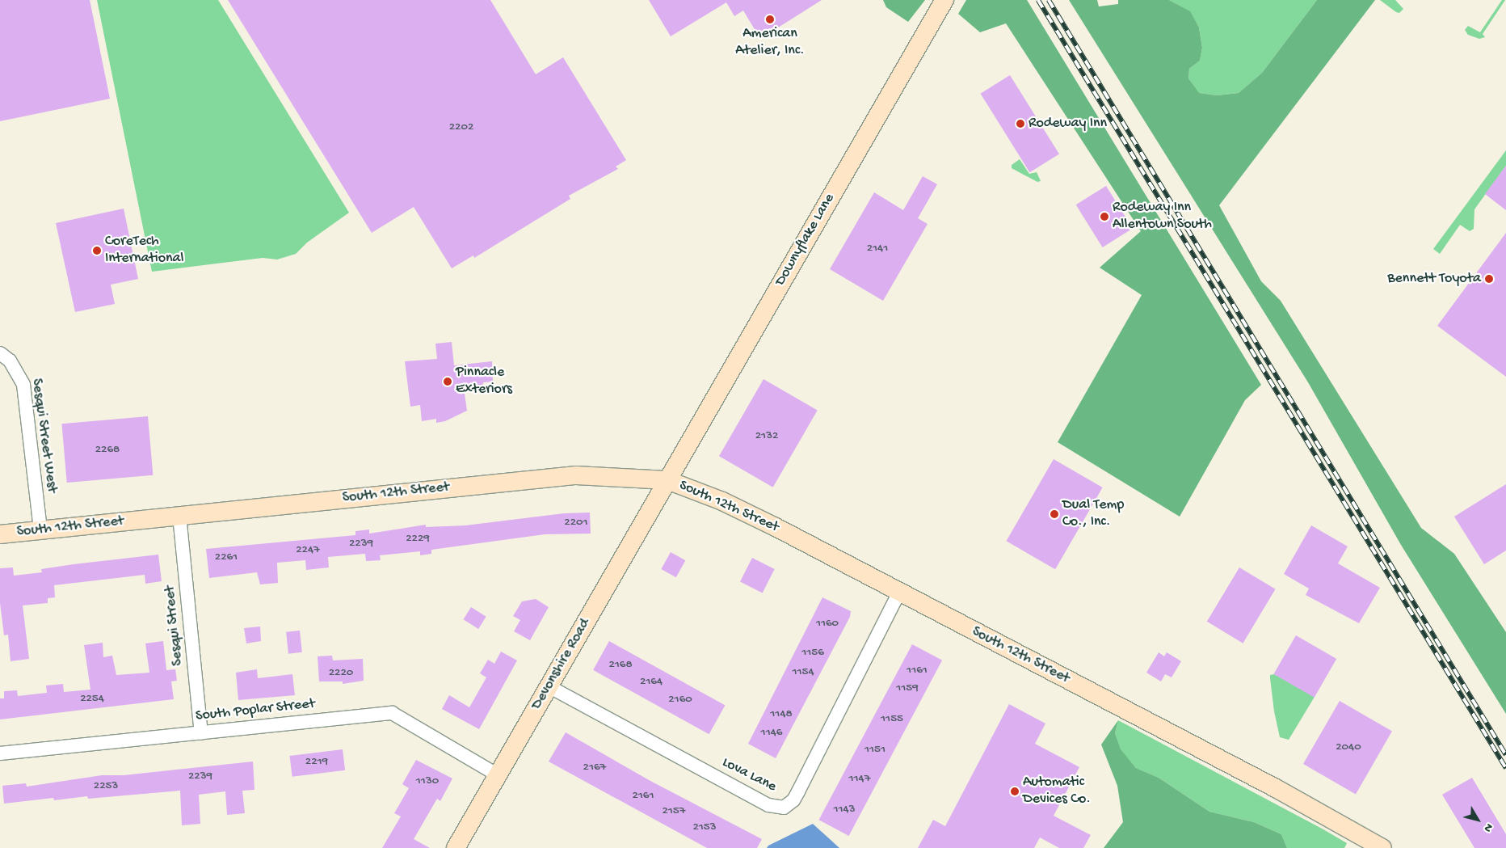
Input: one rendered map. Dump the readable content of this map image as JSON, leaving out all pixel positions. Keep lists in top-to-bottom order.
{
  "streets": {
    "street": [
      "Downyflake Lane",
      "Sesqui Street West",
      "South 12th Street",
      "Sesqui Street",
      "Devonshire Road",
      "South Poplar Street",
      "Lova Lane"
    ]
  },
  "crossings": [
    ["Downyflake Lane", "South 12th Street"],
    ["Downyflake Lane", "Devonshire Road"],
    ["Sesqui Street West", "South 12th Street"],
    ["South 12th Street", "Sesqui Street"],
    ["South 12th Street", "Devonshire Road"],
    ["South 12th Street", "Lova Lane"],
    ["Sesqui Street", "South Poplar Street"],
    ["Devonshire Road", "South Poplar Street"],
    ["Devonshire Road", "Lova Lane"]
  ],
  "places": [
    "American Atelier, Inc.",
    "Rodeway Inn",
    "Rodeway Inn Allentown South",
    "CoreTech International",
    "Bennett Toyota",
    "Pinnacle Exteriors",
    "Dual Temp Co., Inc.",
    "Automatic Devices Co."
  ],
  "house_numbers": [
    "2202",
    "2141",
    "2132",
    "2268",
    "2201",
    "2229",
    "2239",
    "2247",
    "2261",
    "1160",
    "1156",
    "2168",
    "1161",
    "1154",
    "2220",
    "2164",
    "1159",
    "2254",
    "2160",
    "1148",
    "1155",
    "1146",
    "2040",
    "1151",
    "2219",
    "2167",
    "2239",
    "1147",
    "1130",
    "2253",
    "2161",
    "1143",
    "2157",
    "2153"
  ],
  "north": "bottom right"
}
